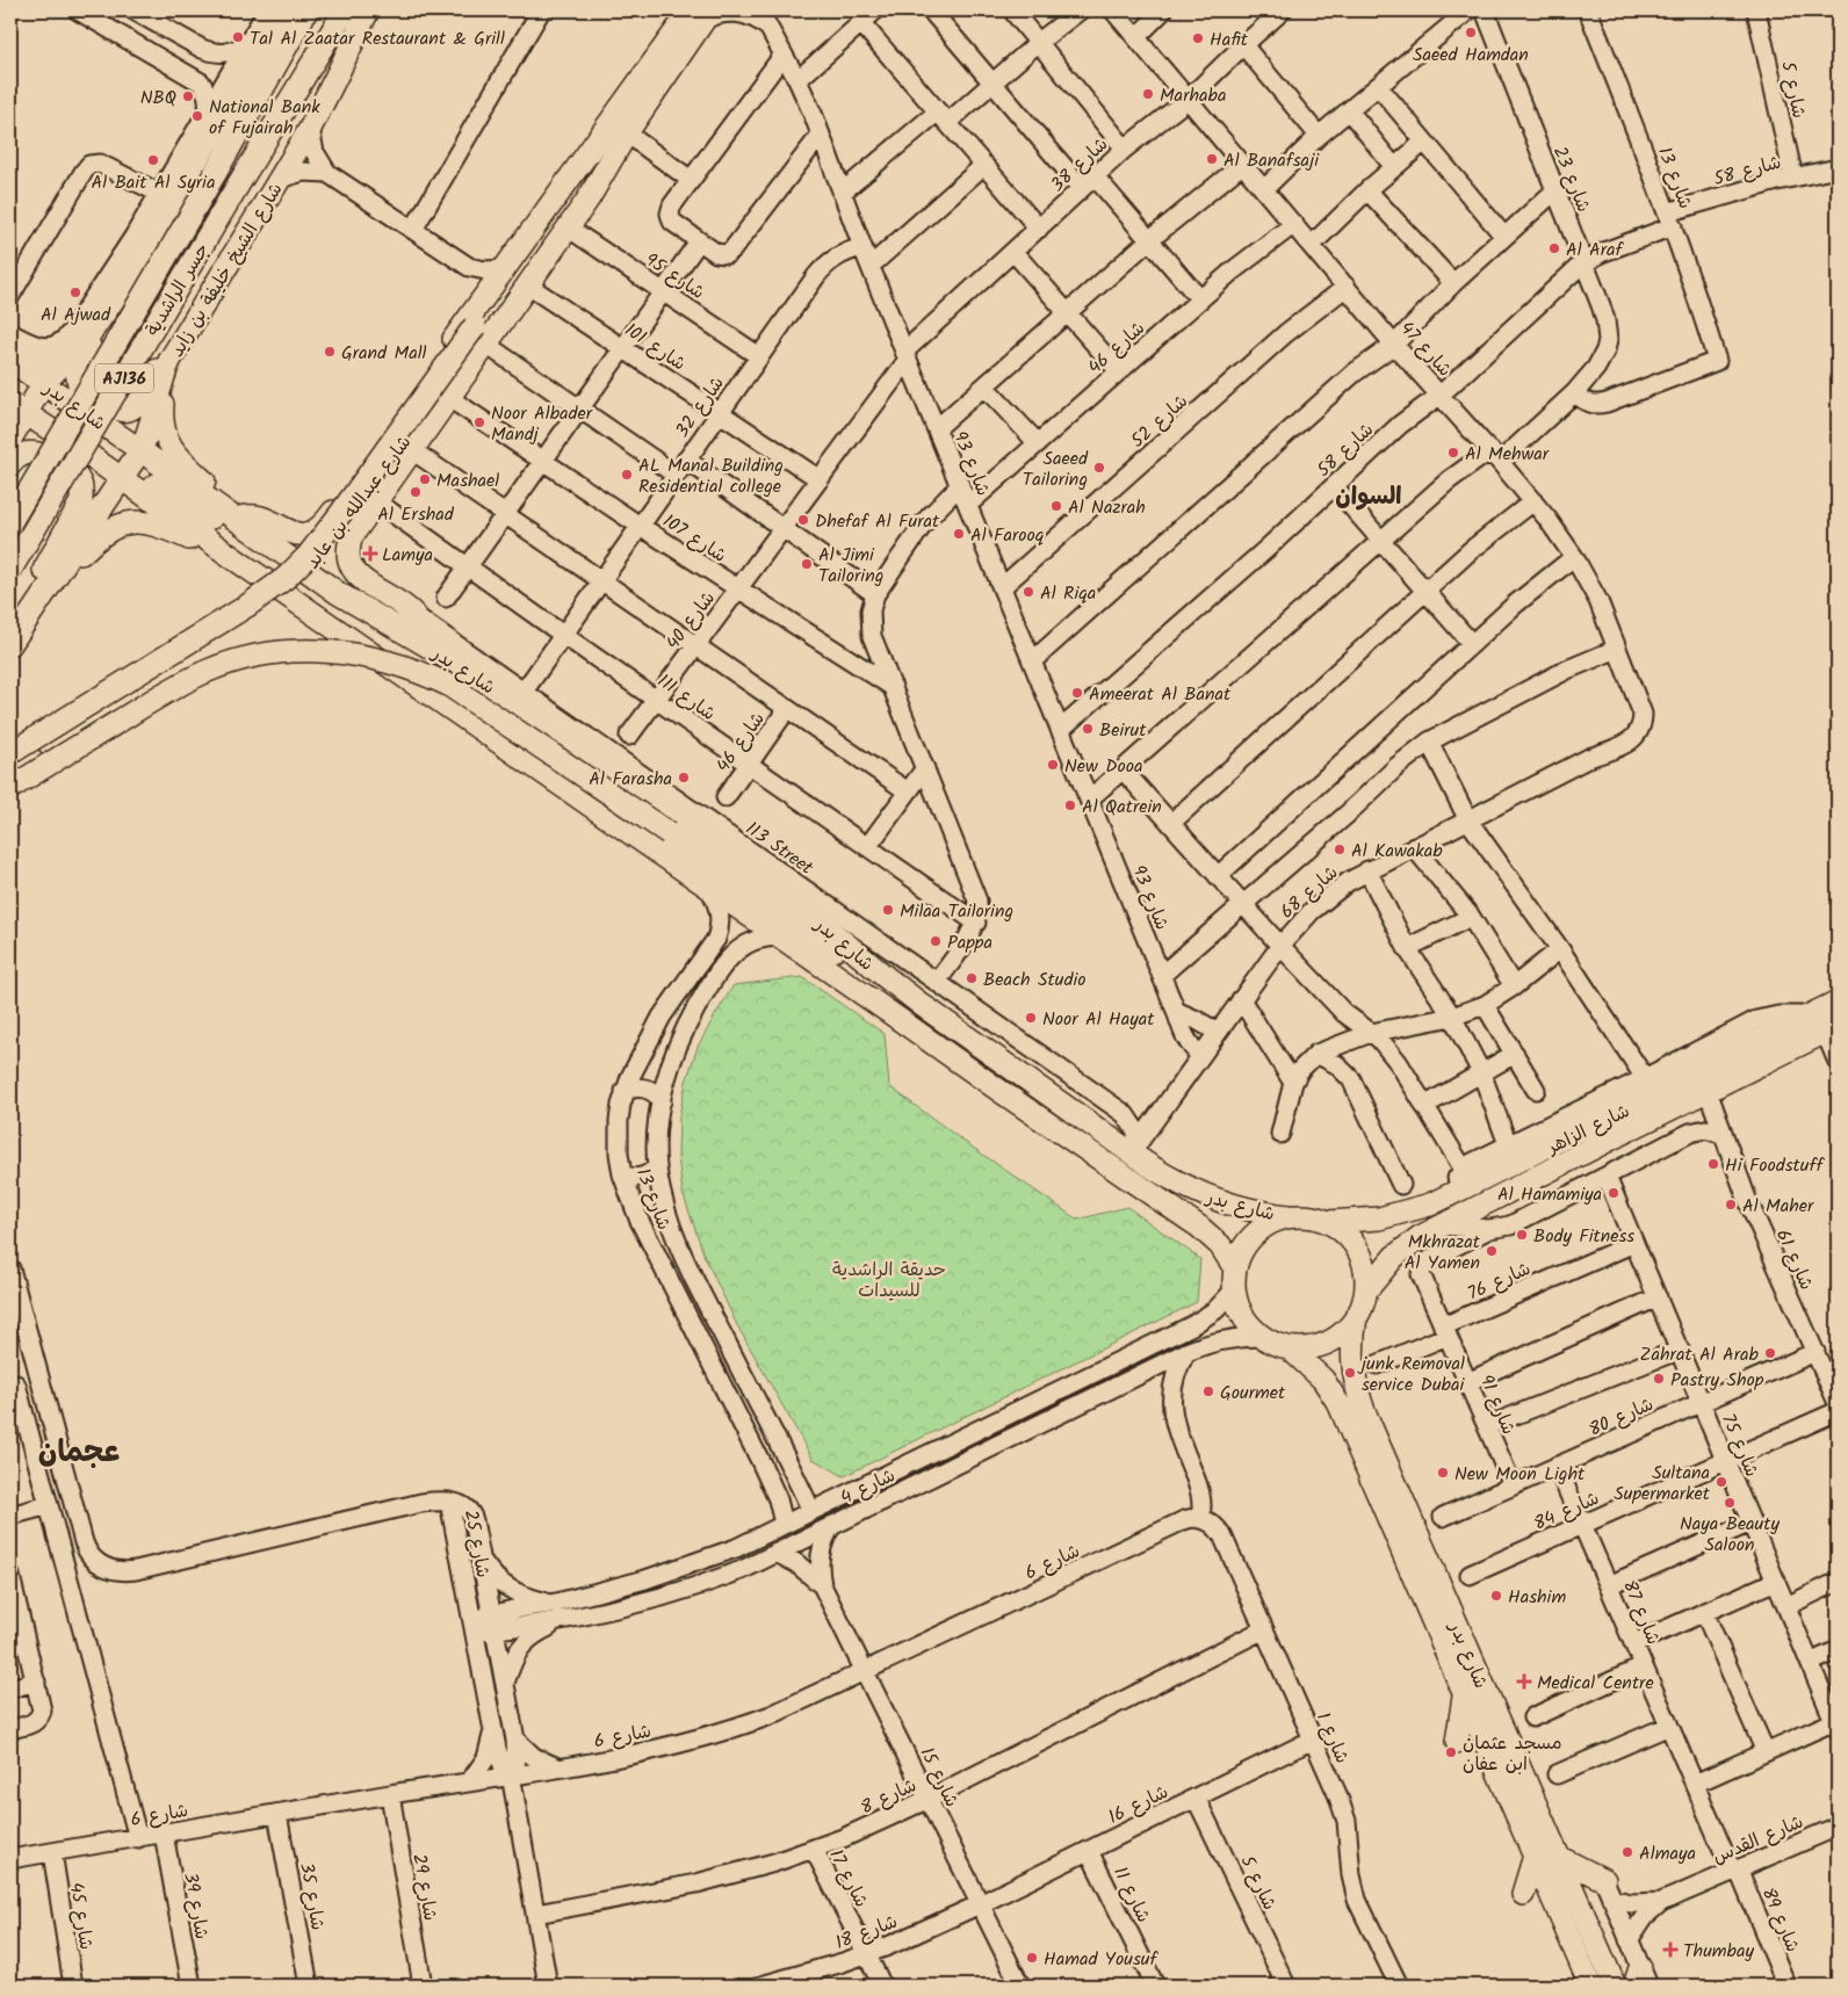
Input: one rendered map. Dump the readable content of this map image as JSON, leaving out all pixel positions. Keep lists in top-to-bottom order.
{
  "streets": {
    "main road": [
      "شارع الشيخ خليفة بن زايد",
      "جسر الراشدية",
      "AJ136",
      "شارع بدر",
      "شارع عبدالله بن عابد",
      "شارع الزاهر"
    ],
    "street": [
      "شارع 5",
      "شارع 38",
      "شارع 58",
      "شارع 13",
      "شارع 23",
      "شارع 95",
      "شارع 101",
      "شارع 46",
      "شارع 47",
      "شارع 32",
      "شارع 52",
      "شارع 93",
      "شارع 107",
      "شارع 40",
      "شارع 111",
      "113 Street",
      "شارع 68",
      "شارع 61",
      "شارع 76",
      "شارع 91",
      "شارع 80",
      "شارع 75",
      "شارع 4",
      "شارع 84",
      "شارع 25",
      "شارع 6",
      "شارع 87",
      "شارع 1",
      "شارع 15",
      "شارع 8",
      "شارع 16",
      "شارع القدس",
      "شارع 17",
      "شارع 29",
      "شارع 11",
      "شارع 35",
      "شارع 39",
      "شارع 45",
      "شارع 89",
      "شارع 18"
    ]
  },
  "crossings": [
    ["شارع 5", "شارع 58"],
    ["شارع 5", "شارع 16"],
    ["شارع 38", "شارع 47"],
    ["شارع 38", "شارع 93"],
    ["شارع 38", "شارع 40"],
    ["شارع 58", "شارع 13"],
    ["شارع 58", "شارع 23"],
    ["شارع 58", "شارع 47"],
    ["شارع 58", "شارع 93"],
    ["شارع 13", "شارع 23"],
    ["شارع 13", "شارع بدر"],
    ["شارع 13", "شارع 4"],
    ["شارع 23", "شارع 47"],
    ["شارع 23", "شارع 93"],
    ["شارع الشيخ خليفة بن زايد", "جسر الراشدية"],
    ["شارع الشيخ خليفة بن زايد", "شارع بدر"],
    ["شارع 95", "شارع 32"],
    ["شارع 95", "شارع عبدالله بن عابد"],
    ["شارع 101", "شارع 32"],
    ["شارع 101", "شارع عبدالله بن عابد"],
    ["شارع 101", "شارع 40"],
    ["شارع 46", "شارع 47"],
    ["شارع 46", "شارع 93"],
    ["شارع 46", "شارع 111"],
    ["شارع 47", "شارع 52"],
    ["شارع 47", "شارع 68"],
    ["شارع بدر", "شارع عبدالله بن عابد"],
    ["شارع بدر", "شارع 68"],
    ["شارع بدر", "شارع الزاهر"],
    ["شارع بدر", "شارع 4"],
    ["شارع 32", "شارع 93"],
    ["شارع 32", "شارع 107"],
    ["شارع 32", "شارع 111"],
    ["شارع 32", "113 Street"],
    ["شارع 52", "شارع 93"],
    ["شارع 93", "شارع 40"],
    ["شارع 93", "شارع 68"],
    ["شارع عبدالله بن عابد", "شارع 107"],
    ["شارع عبدالله بن عابد", "شارع 111"],
    ["شارع عبدالله بن عابد", "113 Street"],
    ["شارع 107", "شارع 40"],
    ["شارع 40", "شارع 111"],
    ["شارع الزاهر", "شارع 61"],
    ["شارع الزاهر", "شارع 4"],
    ["شارع 61", "شارع 80"],
    ["شارع 76", "شارع 91"],
    ["شارع 76", "شارع 75"],
    ["شارع 91", "شارع 80"],
    ["شارع 80", "شارع 75"],
    ["شارع 80", "شارع 87"],
    ["شارع 75", "شارع 84"],
    ["شارع 4", "شارع 25"],
    ["شارع 4", "شارع 15"],
    ["شارع 84", "شارع 87"],
    ["شارع 25", "شارع 6"],
    ["شارع 25", "شارع 8"],
    ["شارع 6", "شارع 1"],
    ["شارع 6", "شارع 15"],
    ["شارع 6", "شارع 29"],
    ["شارع 6", "شارع 35"],
    ["شارع 6", "شارع 39"],
    ["شارع 6", "شارع 45"],
    ["شارع 87", "شارع القدس"],
    ["شارع 87", "شارع 89"],
    ["شارع 1", "شارع 8"],
    ["شارع 1", "شارع 16"],
    ["شارع 15", "شارع 8"],
    ["شارع 15", "شارع 16"],
    ["شارع 15", "شارع 18"],
    ["شارع 8", "شارع 17"],
    ["شارع 16", "شارع 11"],
    ["شارع 16", "شارع 18"],
    ["شارع القدس", "شارع 89"],
    ["شارع 17", "شارع 18"]
  ],
  "districts": ["السوان", "عجمان"],
  "parks": ["حديقة الراشدية للسيدات"],
  "places": {
    "other": [
      "Saeed Hamdan",
      "Tal Al Zaatar Restaurant & Grill",
      "Hafit",
      "Marhaba",
      "NBQ",
      "National Bank of Fujairah",
      "Al Banafsaji",
      "Al Bait Al Syria",
      "Al Araf",
      "Al Ajwad",
      "Grand Mall",
      "Noor Albader Mandj",
      "Al Mehwar",
      "Saeed Tailoring",
      "AL Manal Building Residential college",
      "Mashael",
      "Al Ershad",
      "Al Nazrah",
      "Dhefaf Al Furat",
      "Al Farooq",
      "Al Jimi Tailoring",
      "Al Riqa",
      "Ameerat Al Banat",
      "Beirut",
      "New Dooa",
      "Al Farasha",
      "Al Qatrein",
      "Al Kawakab",
      "Milaa Tailoring",
      "Pappa",
      "Beach Studio",
      "Noor Al Hayat",
      "Hi Foodstuff",
      "Al Hamamiya",
      "Al Maher",
      "Body Fitness",
      "Mkhrazat Al Yamen",
      "Zahrat Al Arab",
      "junk Removal service Dubai",
      "Pastry Shop",
      "Gourmet",
      "New Moon Light",
      "Sultana Supermarket",
      "Naya Beauty Saloon",
      "Hashim",
      "مسجد عثمان ابن عفان",
      "Almaya",
      "Hamad Yousuf"
    ],
    "health": ["Lamya", "Medical Centre", "Thumbay"]
  }
}
